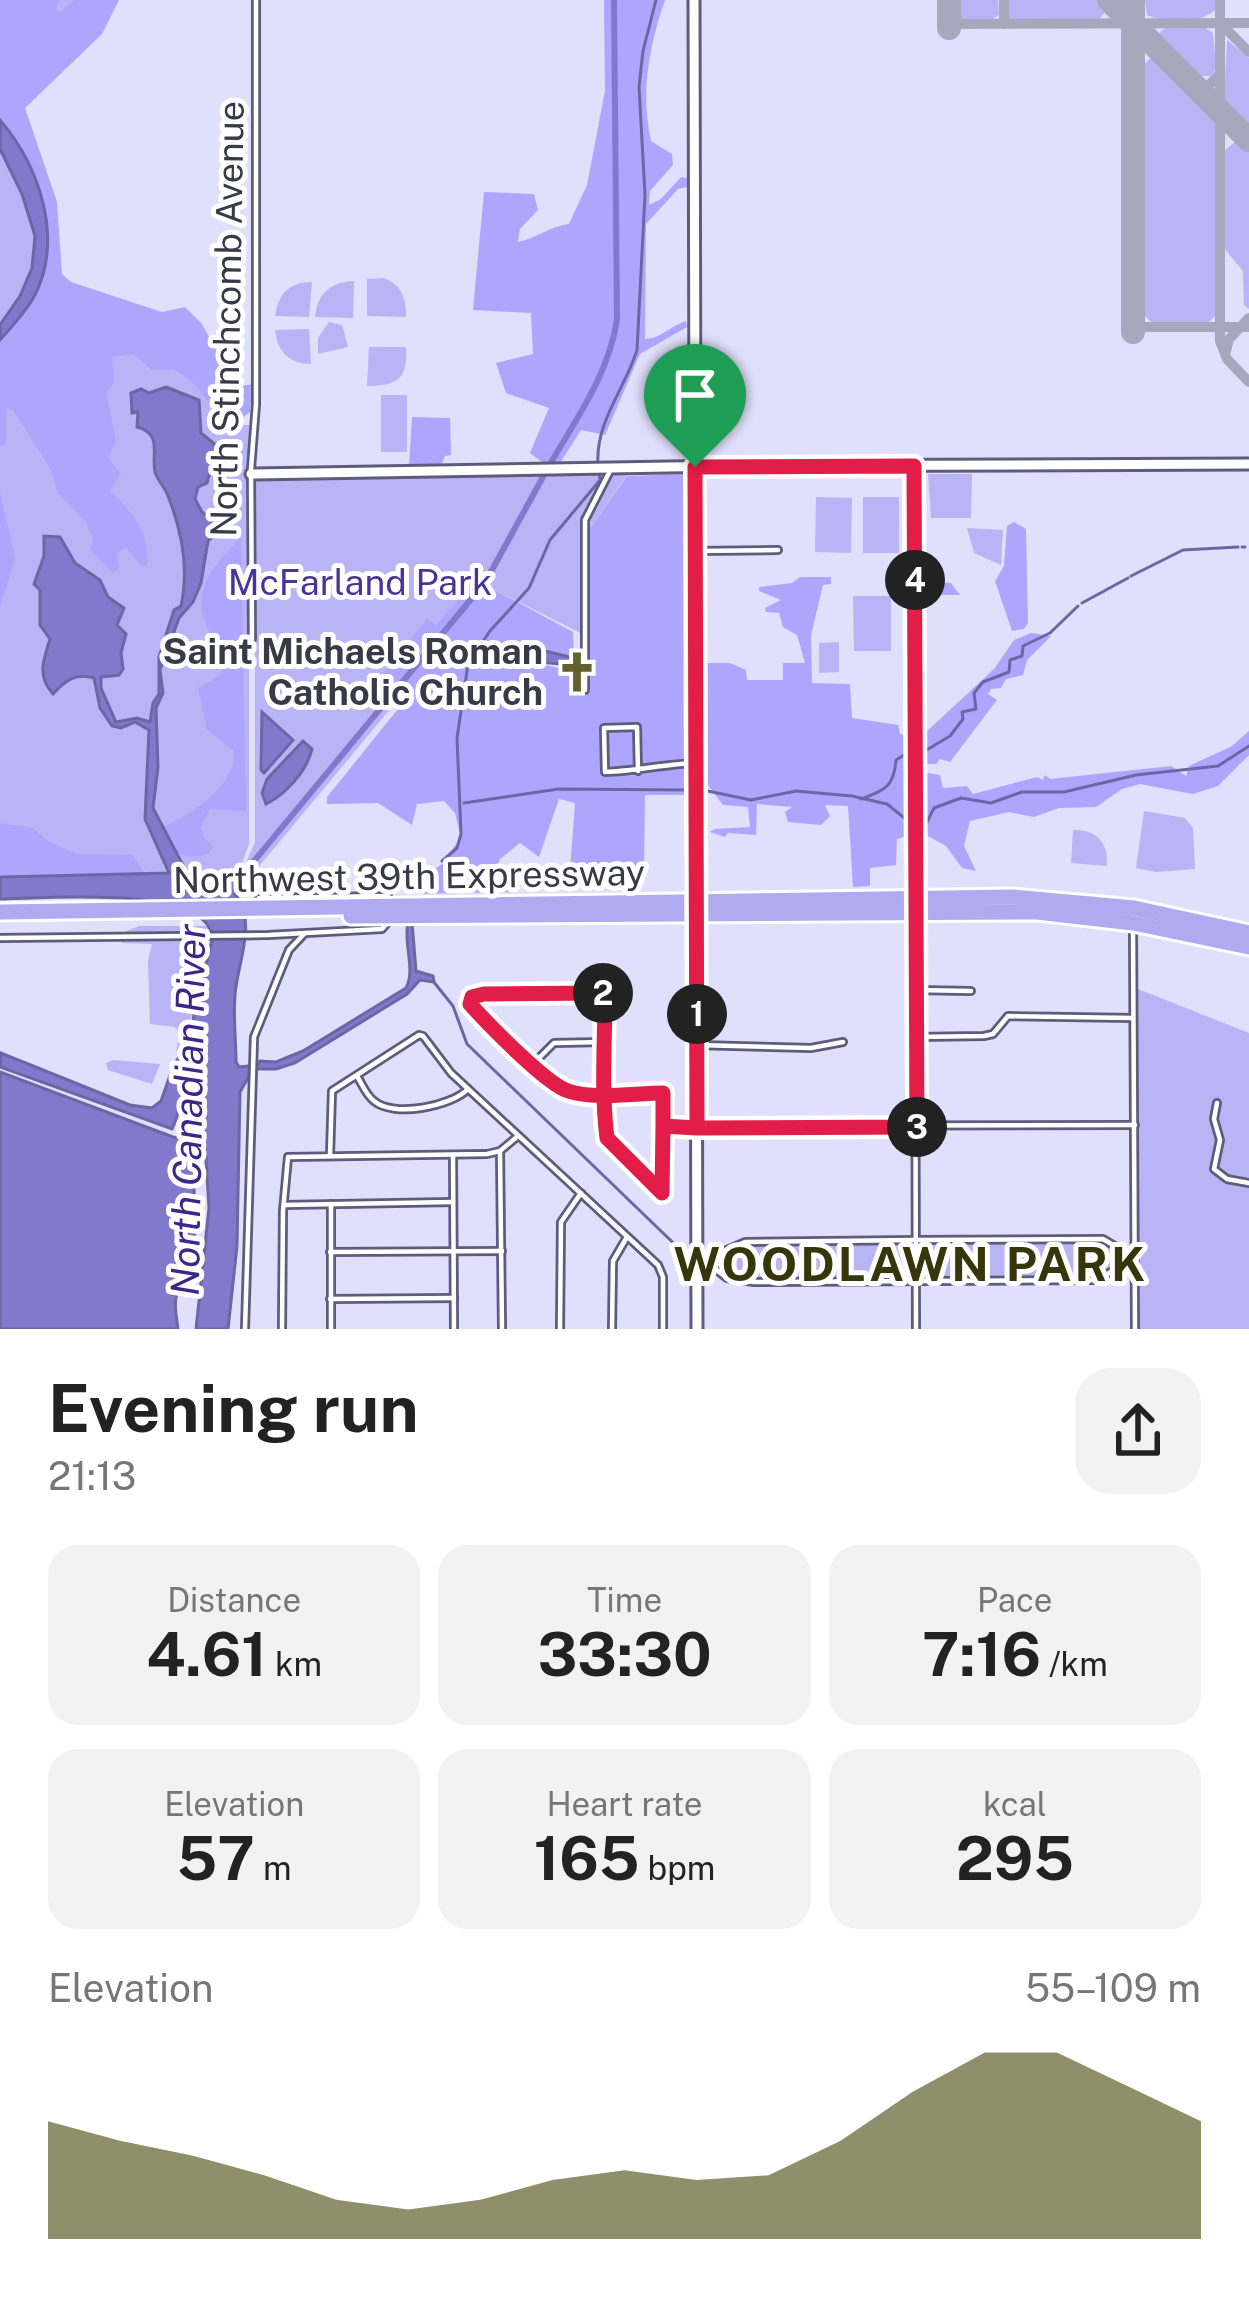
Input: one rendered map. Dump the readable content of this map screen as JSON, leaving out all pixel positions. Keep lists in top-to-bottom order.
{
  "streets": {
    "highway": ["Northwest 39th Expressway"],
    "street": ["North Stinchcomb Avenue"]
  },
  "districts": ["WOODLAWN PARK"],
  "water": ["North Canadian River"],
  "parks": ["McFarland Park"],
  "places": {
    "church": ["Saint Michaels Roman Catholic Church"]
  },
  "page": {
    "pins": [
      "4",
      "2",
      "1",
      "3"
    ],
    "heading": ["Evening run", "21:13"],
    "stats": [
      ["Distance", "4.61 km"],
      ["Time", "33:30"],
      ["Pace", "7:16 /km"],
      ["Elevation", "57 m"],
      ["Heart rate", "165 bpm"],
      ["kcal", "295"]
    ],
    "chart": ["Elevation", "55–109 m"]
  }
}
